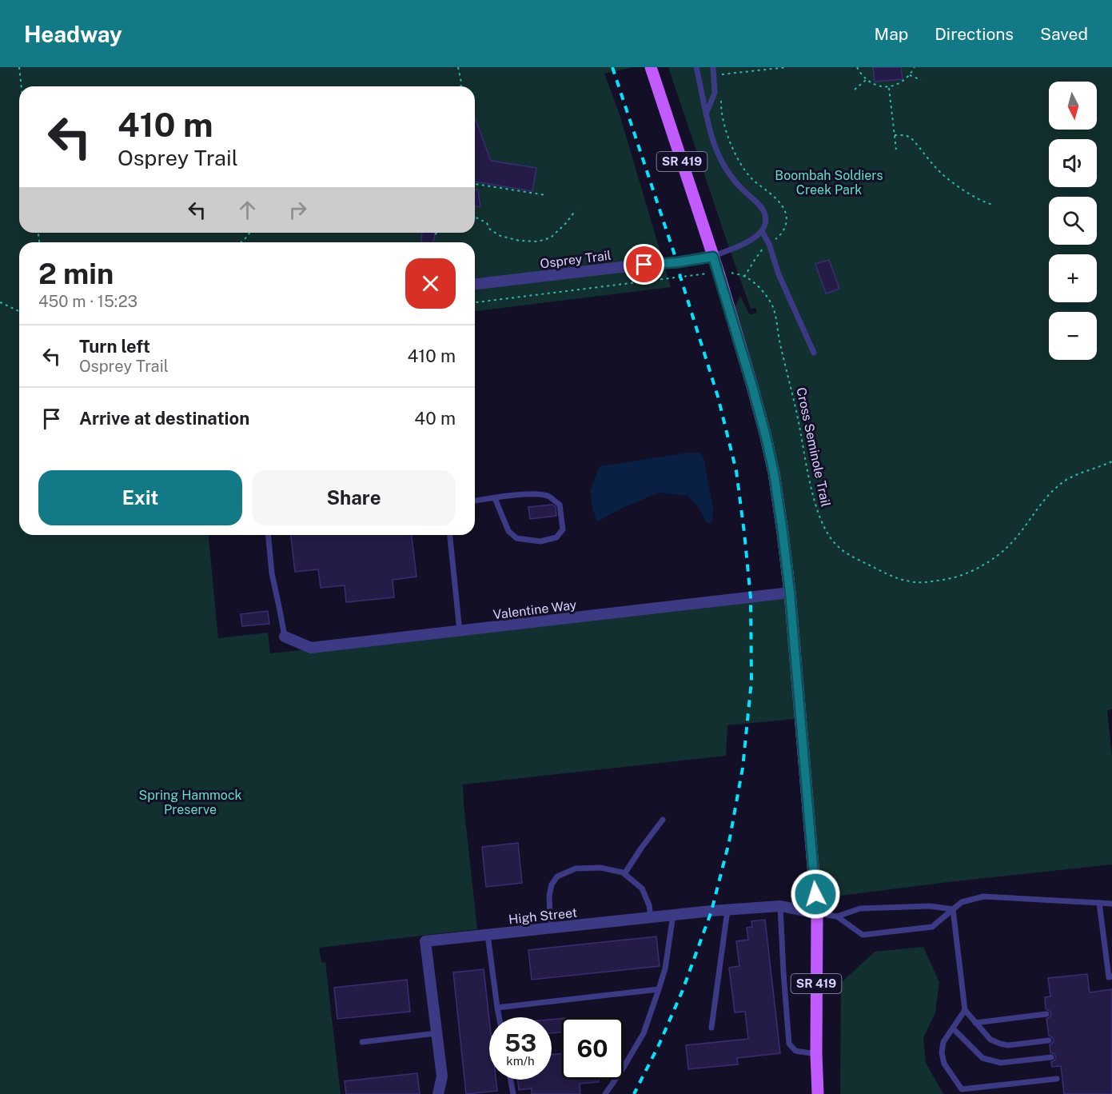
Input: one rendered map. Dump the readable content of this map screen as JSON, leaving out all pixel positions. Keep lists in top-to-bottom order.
{
  "streets": {
    "main road": ["SR 419"],
    "street": ["Osprey Trail", "Valentine Way", "High Street"],
    "path": ["Cross Seminole Trail"]
  },
  "crossings": [
    ["SR 419", "Osprey Trail"],
    ["SR 419", "Valentine Way"],
    ["SR 419", "High Street"]
  ],
  "parks": ["Boombah Soldiers Creek Park", "Spring Hammock Preserve"],
  "north": "bottom",
  "page": {
    "header": "Headway",
    "nav": ["Map", "Directions", "Saved"],
    "map_buttons": ["+", "−"],
    "turn": ["410 m", "Osprey Trail"],
    "heading": ["2 min", "450 m · 15:23"],
    "list": [
      {
        "name": "Turn left",
        "note": "Osprey Trail",
        "value": "410 m"
      },
      {
        "name": "Arrive at destination",
        "value": "40 m"
      }
    ],
    "buttons": ["Exit", "Share"],
    "speed": "53 km/h",
    "limit": "60"
  }
}
